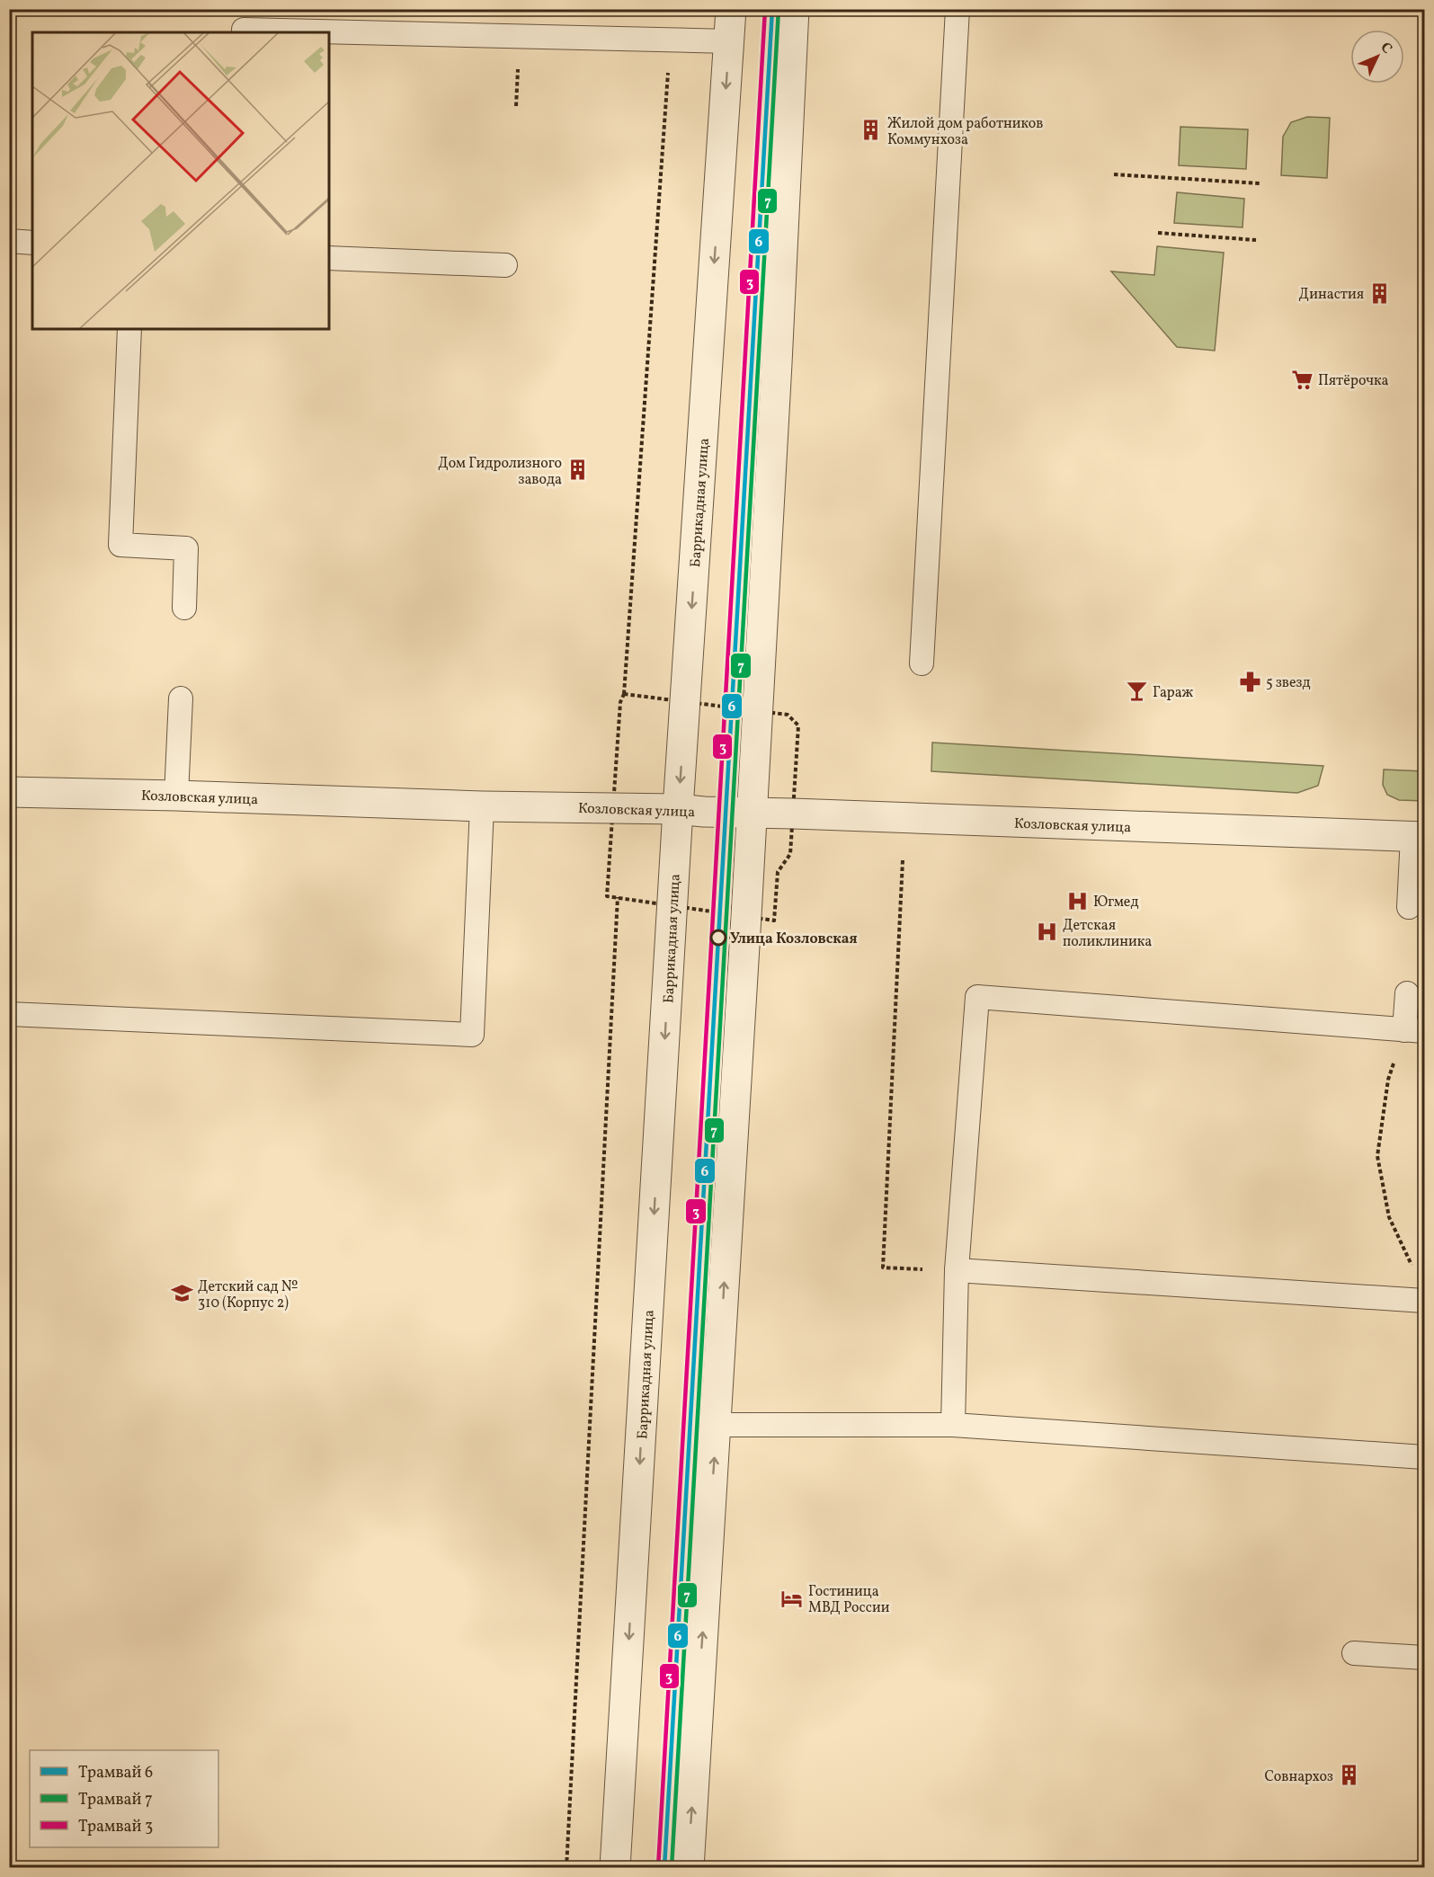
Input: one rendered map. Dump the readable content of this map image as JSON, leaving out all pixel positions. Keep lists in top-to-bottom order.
{
  "streets": {
    "street": ["Баррикадная улица", "Козловская улица"]
  },
  "crossings": [
    ["Баррикадная улица", "Козловская улица"]
  ],
  "places": {
    "building": [
      "Жилой дом работников Коммунхоза",
      "Династия",
      "Дом Гидролизного завода",
      "Совнархоз"
    ],
    "supermarket": ["Пятёрочка"],
    "pharmacy": ["5 звезд"],
    "bar": ["Гараж"],
    "hospital": ["Югмед", "Детская поликлиника"],
    "other": ["Улица Козловская"],
    "school or university": ["Детский сад № 310 (Корпус 2)"],
    "hotel": ["Гостиница МВД России"]
  },
  "lines": ["tram line 6", "tram line 7", "tram line 3"],
  "legend": ["Трамвай 6", "Трамвай 7", "Трамвай 3"],
  "north": "top right"
}
